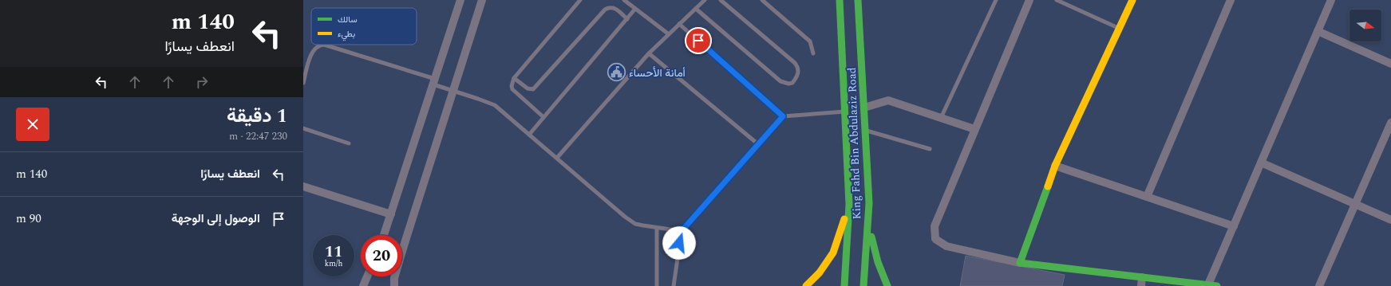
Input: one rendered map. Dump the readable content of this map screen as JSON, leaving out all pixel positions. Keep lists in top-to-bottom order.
{
  "streets": {
    "main road": ["King Fahd Bin Abdulaziz Road"]
  },
  "places": {
    "public building": ["أمانة الأحساء"]
  },
  "legend": ["سالك", "بطيء"],
  "north": "right",
  "page": {
    "turn": ["140 m", "انعطف يسارًا"],
    "heading": ["1 دقيقة", "230 m · 22:47"],
    "list": [
      {
        "name": "انعطف يسارًا",
        "value": "140 m"
      },
      {
        "name": "الوصول إلى الوجهة",
        "value": "90 m"
      }
    ],
    "speed": "11 km/h",
    "limit": "20"
  }
}
